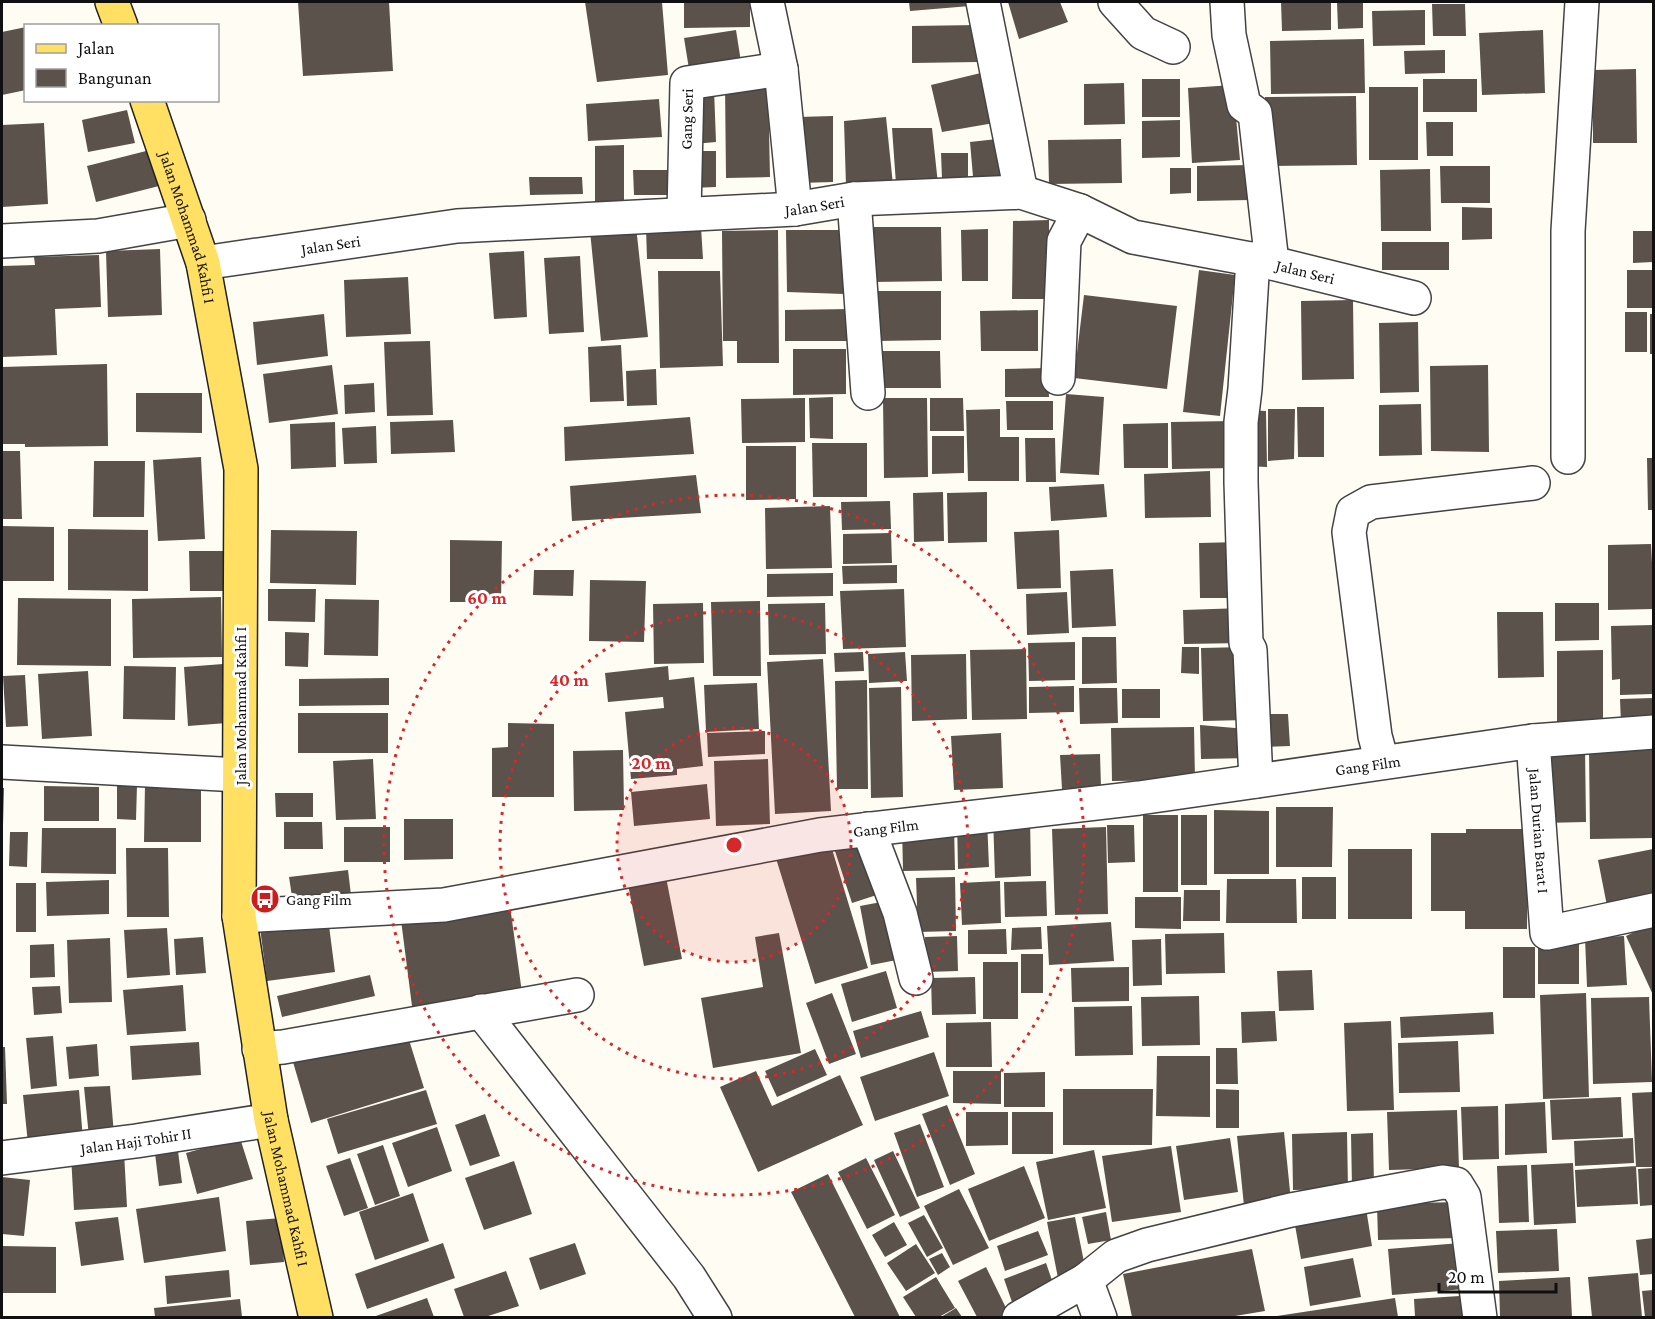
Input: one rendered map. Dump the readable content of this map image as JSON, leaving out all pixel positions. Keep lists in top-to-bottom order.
{
  "streets": {
    "main road": ["Jalan Mohammad Kahfi I"],
    "street": [
      "Gang Seri",
      "Jalan Seri",
      "Gang Film",
      "Jalan Durian Barat I",
      "Jalan Haji Tohir II"
    ]
  },
  "crossings": [
    ["Gang Seri", "Jalan Seri"],
    ["Jalan Seri", "Jalan Mohammad Kahfi I"],
    ["Jalan Mohammad Kahfi I", "Gang Film"],
    ["Jalan Mohammad Kahfi I", "Jalan Haji Tohir II"],
    ["Gang Film", "Jalan Durian Barat I"]
  ],
  "places": {
    "bus stop": ["Gang Film"]
  },
  "legend": ["Jalan", "Bangunan"],
  "scale_bar": "20 m",
  "rings": ["60 m", "40 m", "20 m"]
}
